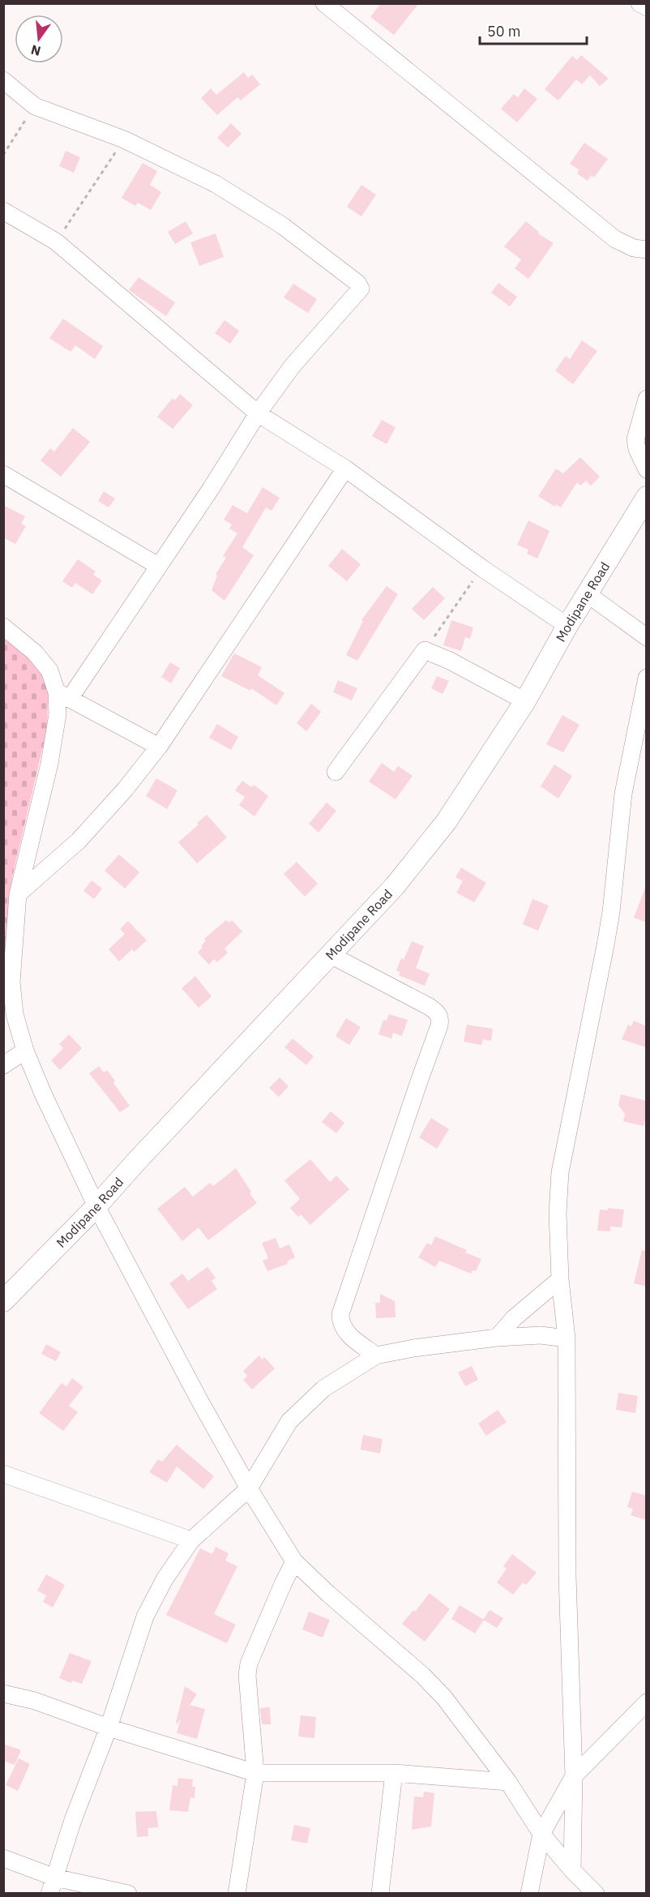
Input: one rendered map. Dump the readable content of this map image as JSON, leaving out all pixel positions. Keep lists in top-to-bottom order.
{
  "streets": {
    "main road": ["Modipane Road"]
  },
  "scale_bar": "50 m",
  "north": "bottom"
}
